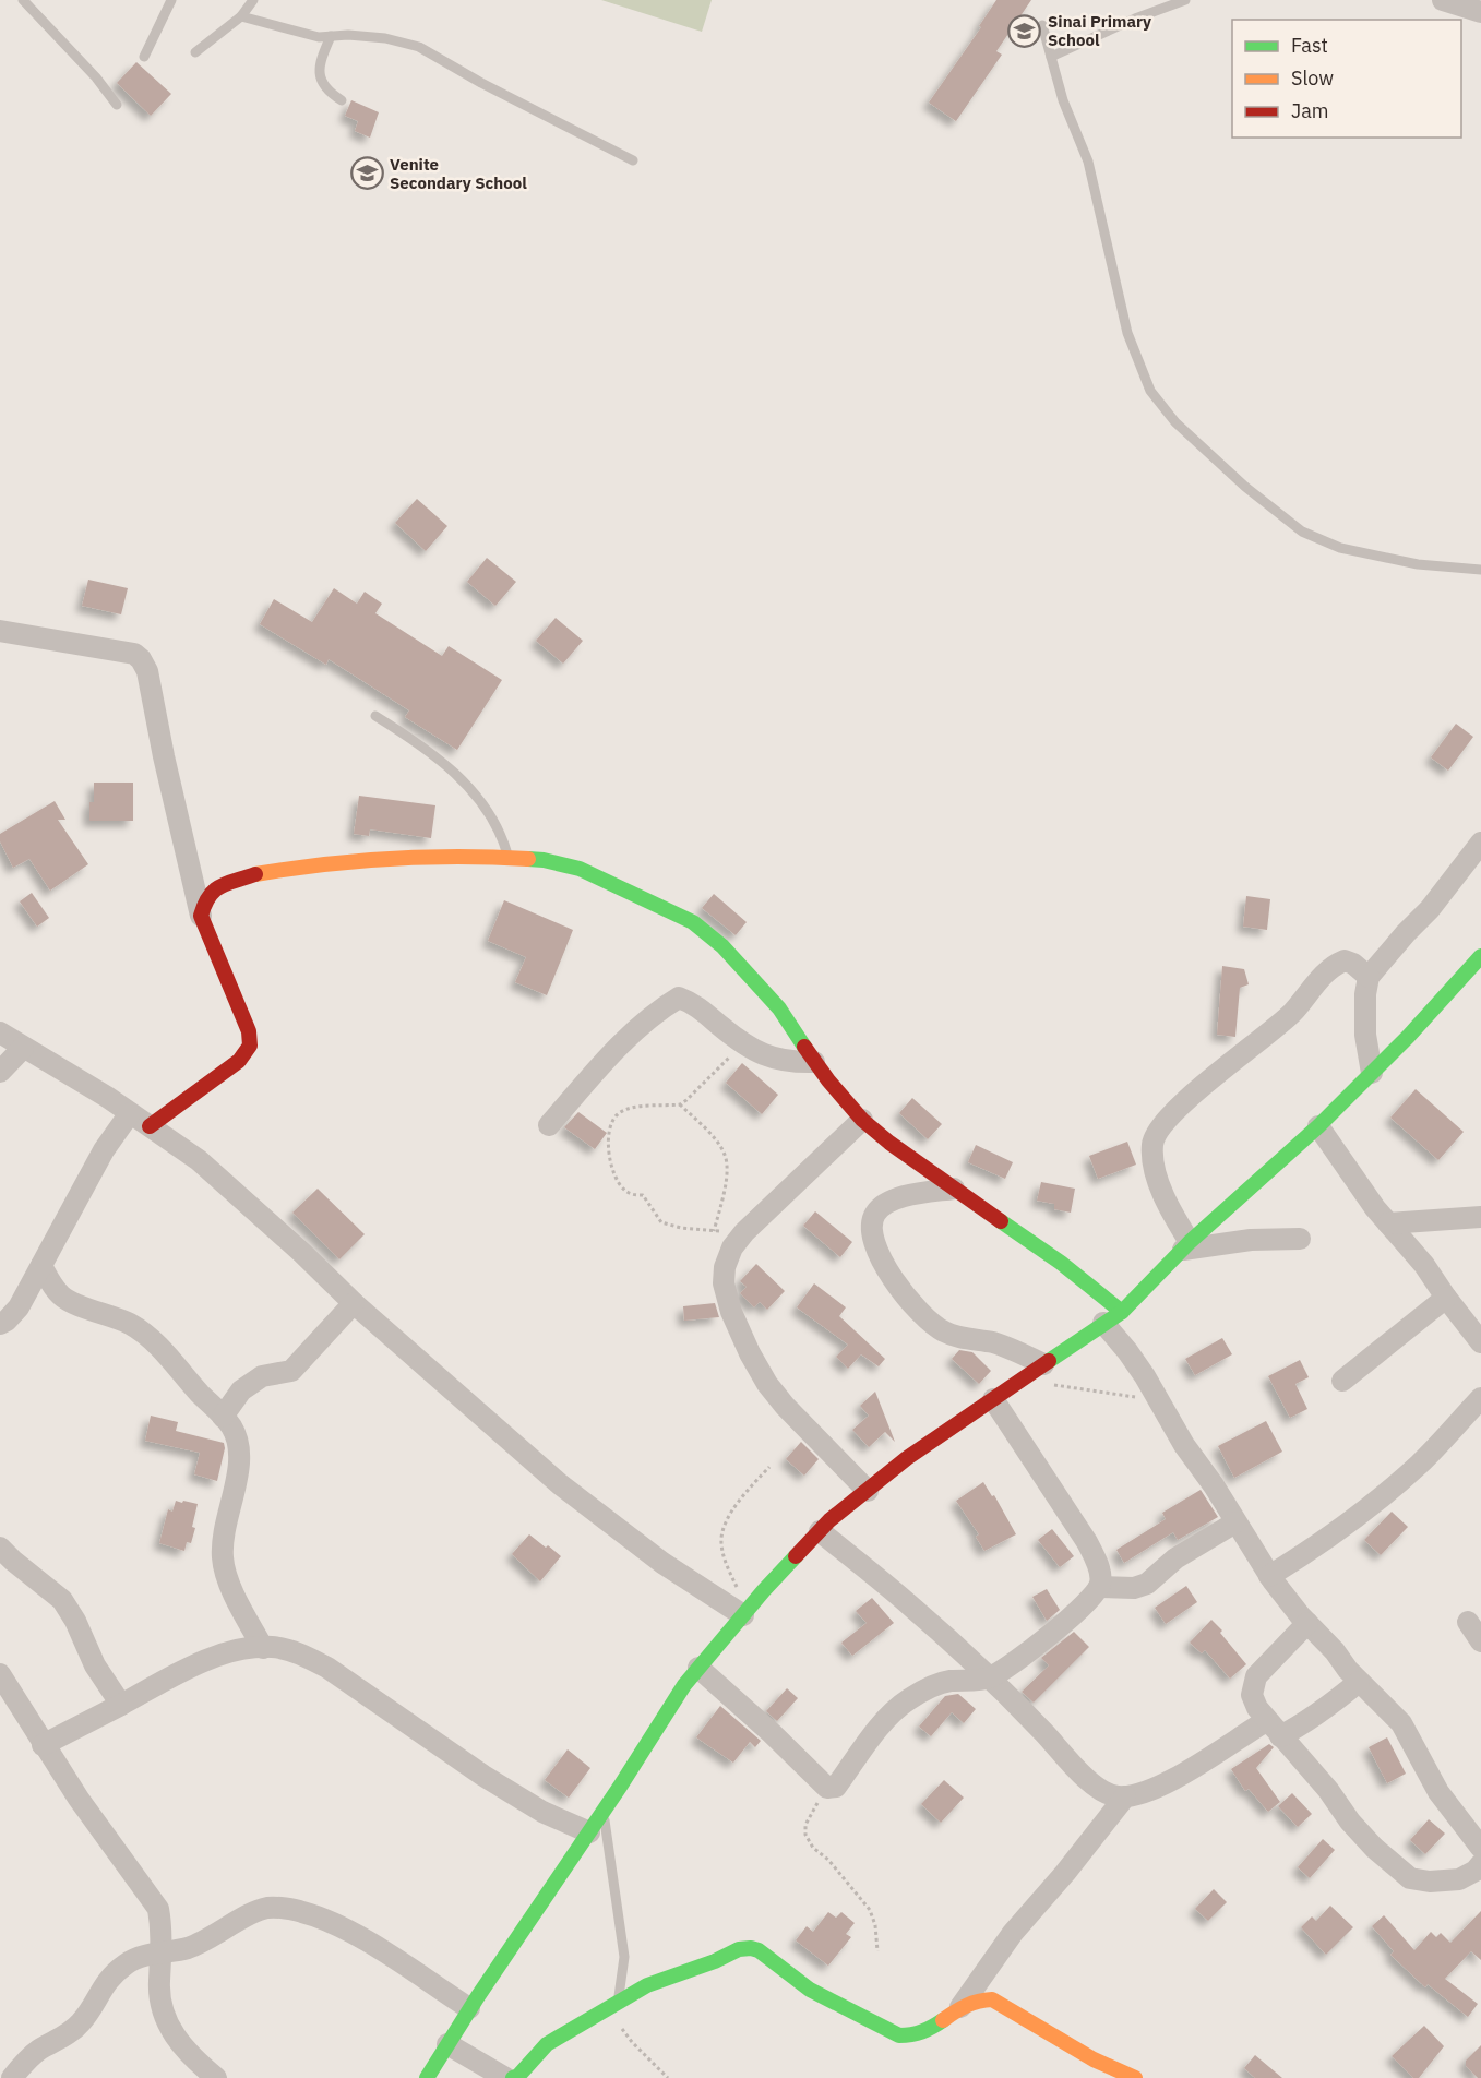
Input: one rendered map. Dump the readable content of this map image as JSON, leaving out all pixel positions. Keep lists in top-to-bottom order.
{
  "places": {
    "school or university": ["Sinai Primary School", "Venite Secondary School"]
  },
  "legend": ["Fast", "Slow", "Jam"]
}
